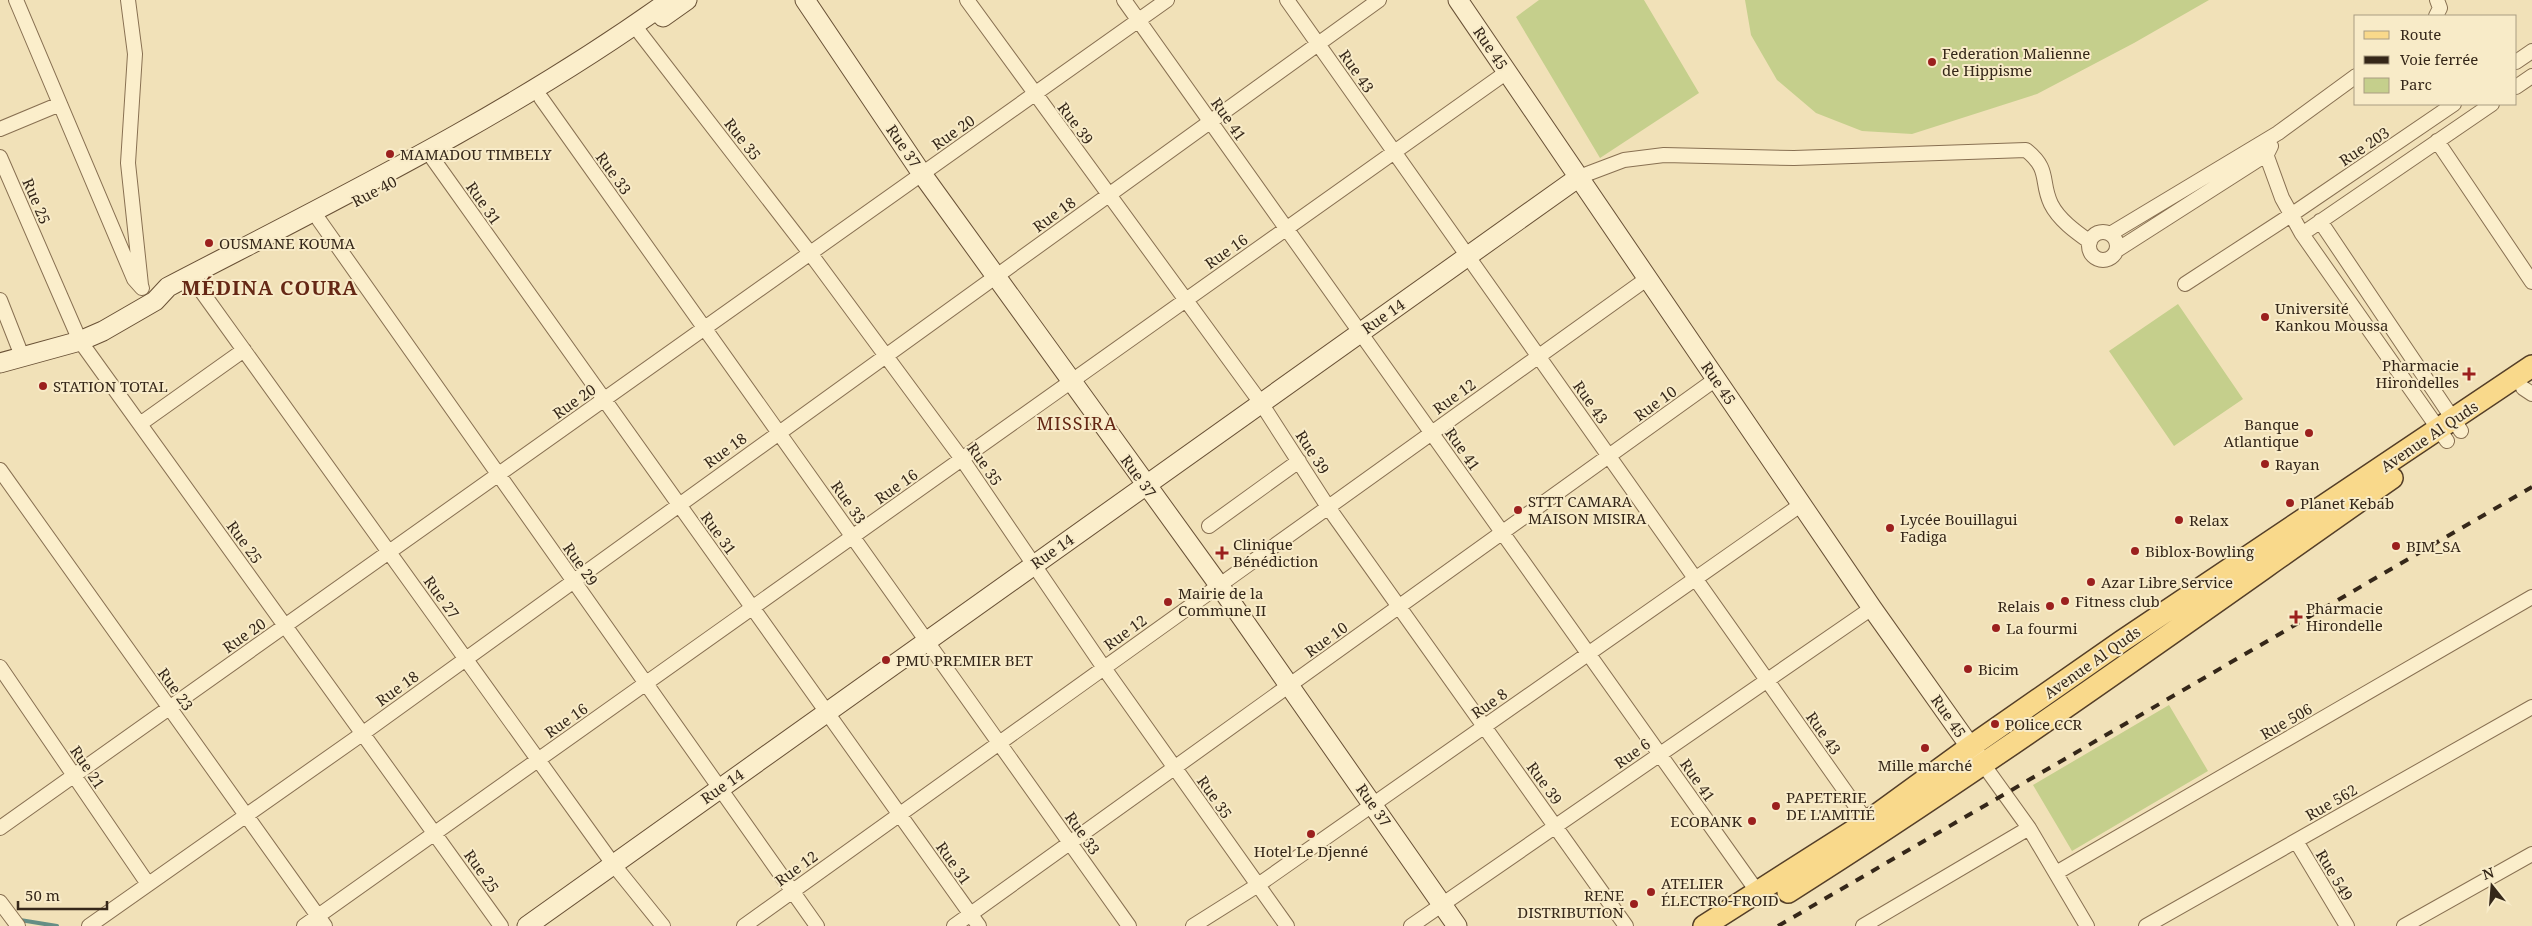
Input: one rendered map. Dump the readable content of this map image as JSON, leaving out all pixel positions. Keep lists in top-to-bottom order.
{
  "streets": {
    "main road": ["Avenue Al Quds"],
    "street": [
      "Rue 45",
      "Rue 43",
      "Rue 41",
      "Rue 39",
      "Rue 20",
      "Rue 35",
      "Rue 37",
      "Rue 203",
      "Rue 33",
      "Rue 40",
      "Rue 25",
      "Rue 31",
      "Rue 18",
      "Rue 16",
      "Rue 14",
      "Rue 12",
      "Rue 10",
      "Rue 29",
      "Rue 27",
      "Rue 23",
      "Rue 8",
      "Rue 506",
      "Rue 6",
      "Rue 21",
      "Rue 562",
      "Rue 549"
    ]
  },
  "crossings": [
    ["Rue 45", "Rue 16"],
    ["Rue 45", "Rue 14"],
    ["Rue 45", "Rue 12"],
    ["Rue 45", "Rue 10"],
    ["Rue 45", "Avenue Al Quds"],
    ["Rue 45", "Rue 8"],
    ["Rue 45", "Rue 6"],
    ["Rue 43", "Rue 18"],
    ["Rue 43", "Rue 16"],
    ["Rue 43", "Rue 14"],
    ["Rue 43", "Rue 12"],
    ["Rue 43", "Rue 10"],
    ["Rue 43", "Avenue Al Quds"],
    ["Rue 43", "Rue 8"],
    ["Rue 43", "Rue 6"],
    ["Rue 41", "Rue 20"],
    ["Rue 41", "Rue 18"],
    ["Rue 41", "Rue 16"],
    ["Rue 41", "Rue 14"],
    ["Rue 41", "Rue 12"],
    ["Rue 41", "Rue 10"],
    ["Rue 41", "Avenue Al Quds"],
    ["Rue 41", "Rue 8"],
    ["Rue 41", "Rue 6"],
    ["Rue 39", "Rue 20"],
    ["Rue 39", "Rue 18"],
    ["Rue 39", "Rue 16"],
    ["Rue 39", "Rue 14"],
    ["Rue 39", "Rue 12"],
    ["Rue 39", "Rue 10"],
    ["Rue 39", "Rue 8"],
    ["Rue 39", "Rue 6"],
    ["Rue 20", "Rue 35"],
    ["Rue 20", "Rue 37"],
    ["Rue 20", "Rue 33"],
    ["Rue 20", "Rue 25"],
    ["Rue 20", "Rue 31"],
    ["Rue 20", "Rue 29"],
    ["Rue 20", "Rue 27"],
    ["Rue 20", "Rue 23"],
    ["Rue 20", "Rue 21"],
    ["Rue 35", "Rue 40"],
    ["Rue 35", "Rue 18"],
    ["Rue 35", "Rue 16"],
    ["Rue 35", "Rue 14"],
    ["Rue 35", "Rue 12"],
    ["Rue 35", "Rue 10"],
    ["Rue 35", "Rue 8"],
    ["Rue 37", "Rue 18"],
    ["Rue 37", "Rue 16"],
    ["Rue 37", "Rue 14"],
    ["Rue 37", "Rue 12"],
    ["Rue 37", "Rue 10"],
    ["Rue 37", "Rue 8"],
    ["Rue 37", "Rue 6"],
    ["Rue 33", "Rue 40"],
    ["Rue 33", "Rue 18"],
    ["Rue 33", "Rue 16"],
    ["Rue 33", "Rue 14"],
    ["Rue 33", "Rue 12"],
    ["Rue 33", "Rue 10"],
    ["Rue 40", "Rue 25"],
    ["Rue 40", "Rue 31"],
    ["Rue 40", "Rue 29"],
    ["Rue 40", "Rue 27"],
    ["Rue 25", "Rue 18"],
    ["Rue 25", "Rue 16"],
    ["Rue 31", "Rue 18"],
    ["Rue 31", "Rue 16"],
    ["Rue 31", "Rue 14"],
    ["Rue 31", "Rue 12"],
    ["Rue 31", "Rue 10"],
    ["Rue 18", "Rue 29"],
    ["Rue 18", "Rue 27"],
    ["Rue 18", "Rue 23"],
    ["Rue 18", "Rue 21"],
    ["Rue 16", "Rue 29"],
    ["Rue 16", "Rue 27"],
    ["Rue 16", "Rue 23"],
    ["Rue 14", "Rue 29"],
    ["Rue 14", "Rue 27"],
    ["Rue 12", "Rue 29"],
    ["Rue 562", "Rue 549"]
  ],
  "districts": ["MÉDINA COURA", "MISSIRA"],
  "places": {
    "other": [
      "Federation Malienne de Hippisme",
      "MAMADOU TIMBELY",
      "OUSMANE KOUMA",
      "Université Kankou Moussa",
      "STATION TOTAL",
      "Banque Atlantique",
      "Rayan",
      "Planet Kebab",
      "STTT CAMARA MAISON MISIRA",
      "Relax",
      "Lycée Bouillagui Fadiga",
      "BIM_SA",
      "Biblox-Bowling",
      "Azar Libre Service",
      "Fitness club",
      "Mairie de la Commune II",
      "Relais",
      "La fourmi",
      "PMU PREMIER BET",
      "Bicim",
      "POlice CCR",
      "Mille marché",
      "PAPETERIE DE L'AMITIÉ",
      "ECOBANK",
      "Hotel Le Djenné",
      "ATELIER ÉLECTRO-FROID",
      "RENE DISTRIBUTION"
    ],
    "health": ["Pharmacie Hirondelles", "Clinique Bénédiction", "Pharmacie Hirondelle"]
  },
  "legend": ["Route", "Voie ferrée", "Parc"],
  "scale_bar": "50 m",
  "north": "top"
}
